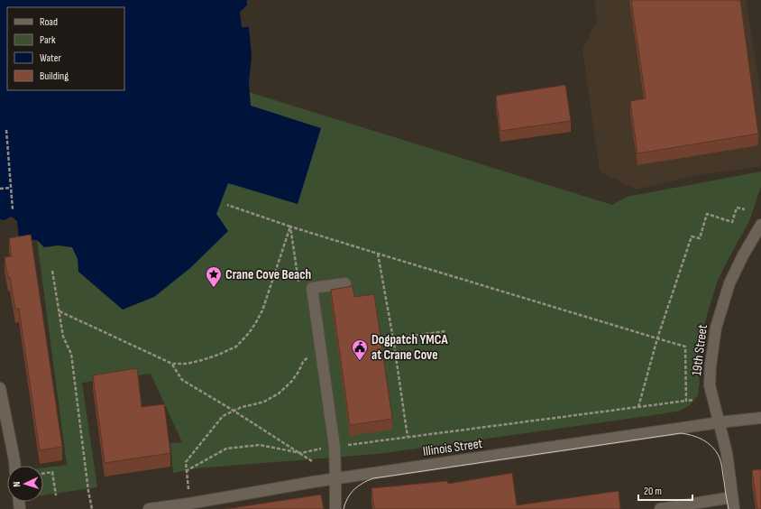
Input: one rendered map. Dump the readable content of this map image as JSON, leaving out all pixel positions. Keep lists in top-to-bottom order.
{
  "streets": {
    "street": ["19th Street", "Illinois Street"]
  },
  "crossings": [
    ["19th Street", "Illinois Street"]
  ],
  "places": {
    "place": ["Crane Cove Beach"],
    "public building": ["Dogpatch YMCA at Crane Cove"]
  },
  "legend": [
    "Road",
    "Park",
    "Water",
    "Building"
  ],
  "scale_bar": "20 m",
  "north": "left"
}
